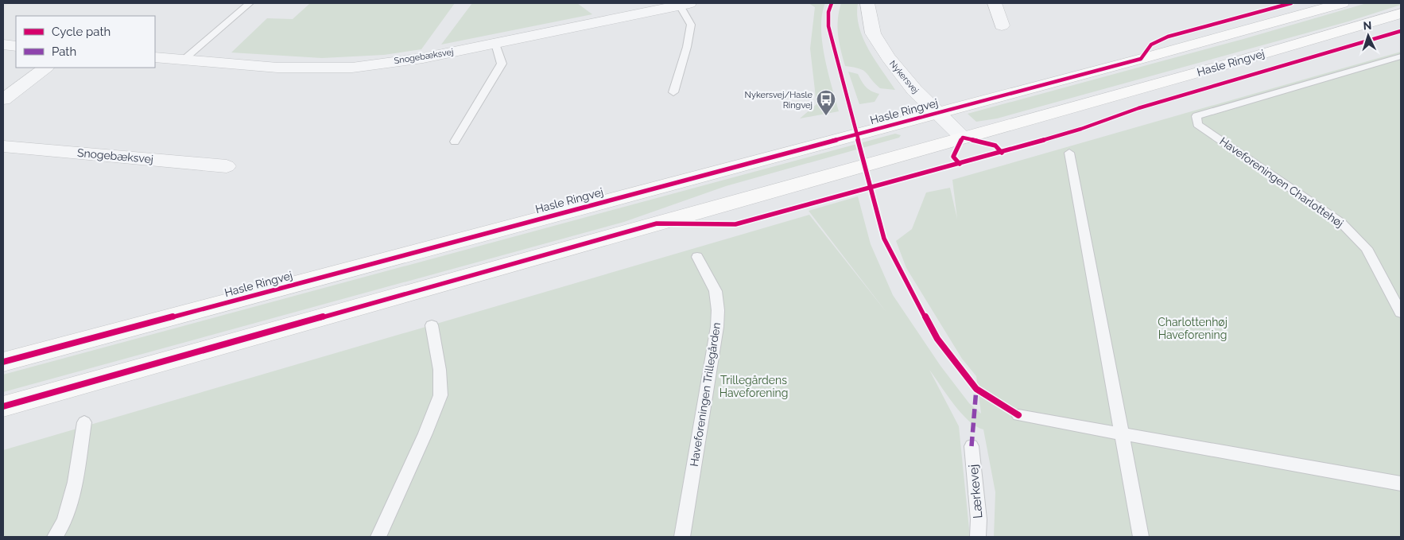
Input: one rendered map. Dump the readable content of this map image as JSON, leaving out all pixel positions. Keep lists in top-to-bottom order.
{
  "streets": {
    "main road": ["Hasle Ringvej"],
    "street": ["Snogebæksvej", "Nykersvej"],
    "lane": ["Haveforeningen Charlottehøj", "Haveforeningen Trillegården", "Lærkevej"]
  },
  "crossings": [
    ["Hasle Ringvej", "Nykersvej"]
  ],
  "parks": ["Charlottenhøj Haveforening", "Trillegårdens Haveforening"],
  "places": {
    "bus stop": ["Nykersvej/Hasle Ringvej"]
  },
  "legend": ["Cycle path", "Path"],
  "north": "top"
}
